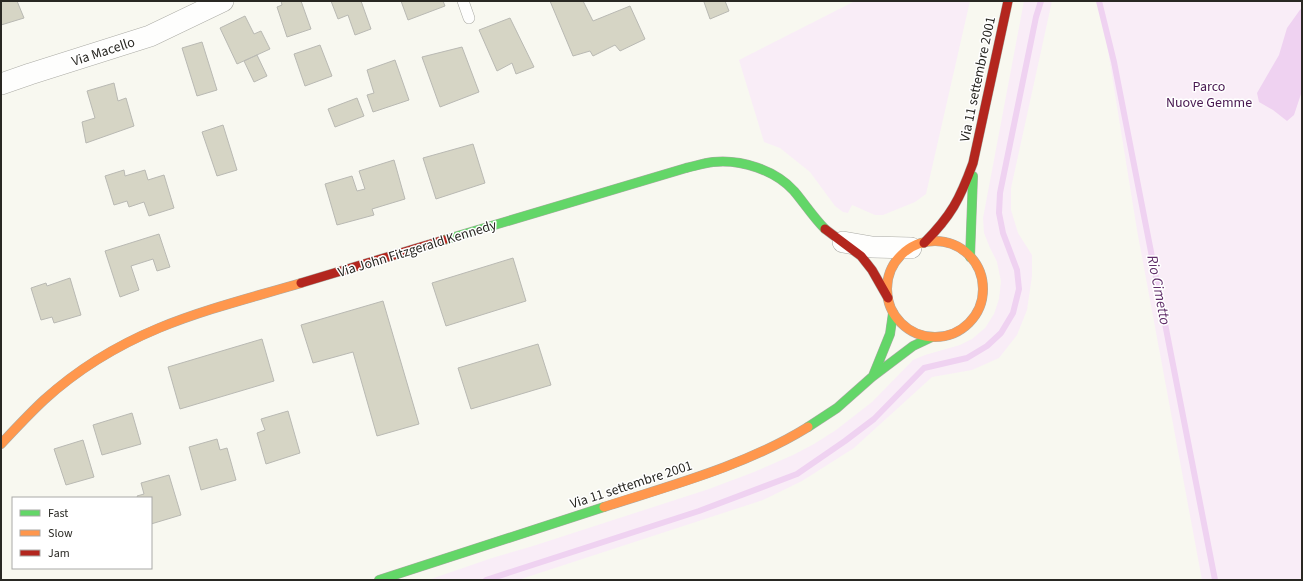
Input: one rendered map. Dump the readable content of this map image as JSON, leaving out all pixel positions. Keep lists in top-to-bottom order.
{
  "streets": {
    "main road": ["Via 11 settembre 2001", "Via John Fitzgerald Kennedy"],
    "street": ["Via Macello"]
  },
  "crossings": [
    ["Via 11 settembre 2001", "Via John Fitzgerald Kennedy"]
  ],
  "water": ["Rio Cimetto"],
  "parks": ["Parco Nuove Gemme"],
  "legend": ["Fast", "Slow", "Jam"]
}
